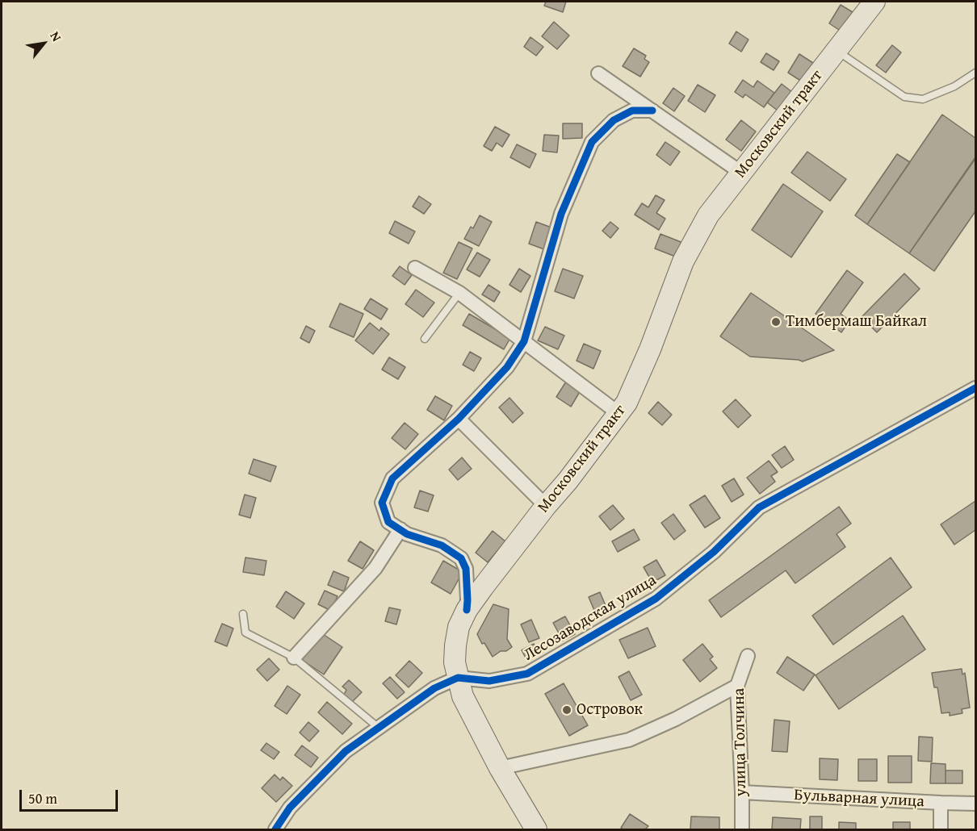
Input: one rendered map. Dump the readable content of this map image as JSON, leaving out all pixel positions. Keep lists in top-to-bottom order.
{
  "streets": {
    "main road": ["Московский тракт"],
    "street": ["Лесозаводская улица", "улица Толчина", "Бульварная улица"]
  },
  "crossings": [
    ["Московский тракт", "Лесозаводская улица"],
    ["улица Толчина", "Бульварная улица"]
  ],
  "places": ["Тимбермаш Байкал", "Островок"],
  "scale_bar": "50 m",
  "north": "top right"
}
